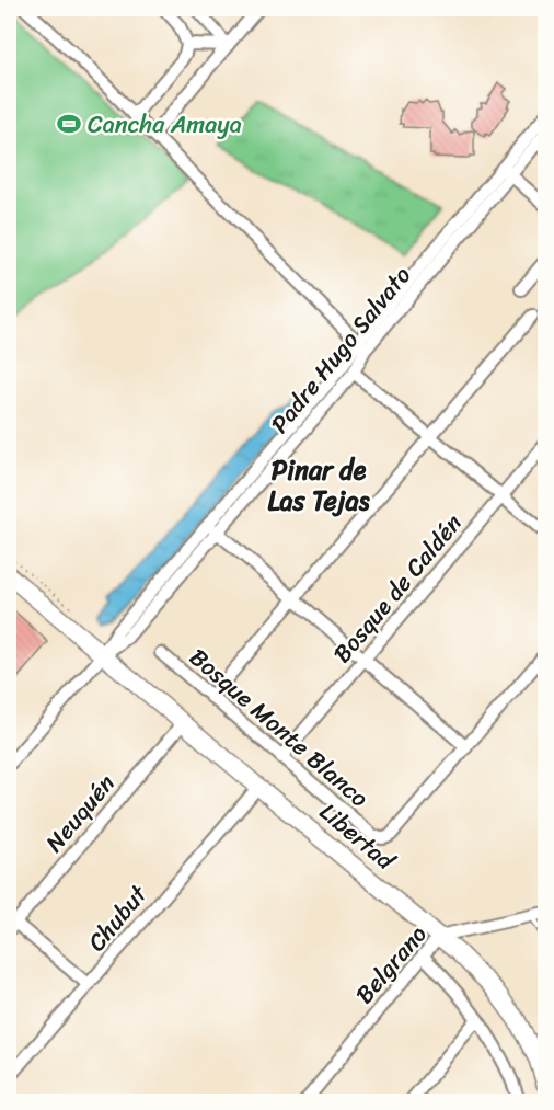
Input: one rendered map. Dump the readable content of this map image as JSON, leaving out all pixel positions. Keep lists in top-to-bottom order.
{
  "streets": {
    "main road": ["Libertad"],
    "street": [
      "Padre Hugo Salvato",
      "Bosque de Caldén",
      "Bosque Monte Blanco",
      "Neuquén",
      "Chubut",
      "Belgrano"
    ]
  },
  "crossings": [
    ["Padre Hugo Salvato", "Libertad"],
    ["Bosque de Caldén", "Bosque Monte Blanco"],
    ["Neuquén", "Libertad"],
    ["Libertad", "Chubut"],
    ["Libertad", "Belgrano"]
  ],
  "districts": ["Pinar de Las Tejas"],
  "places": {
    "sports": ["Cancha Amaya"]
  }
}
